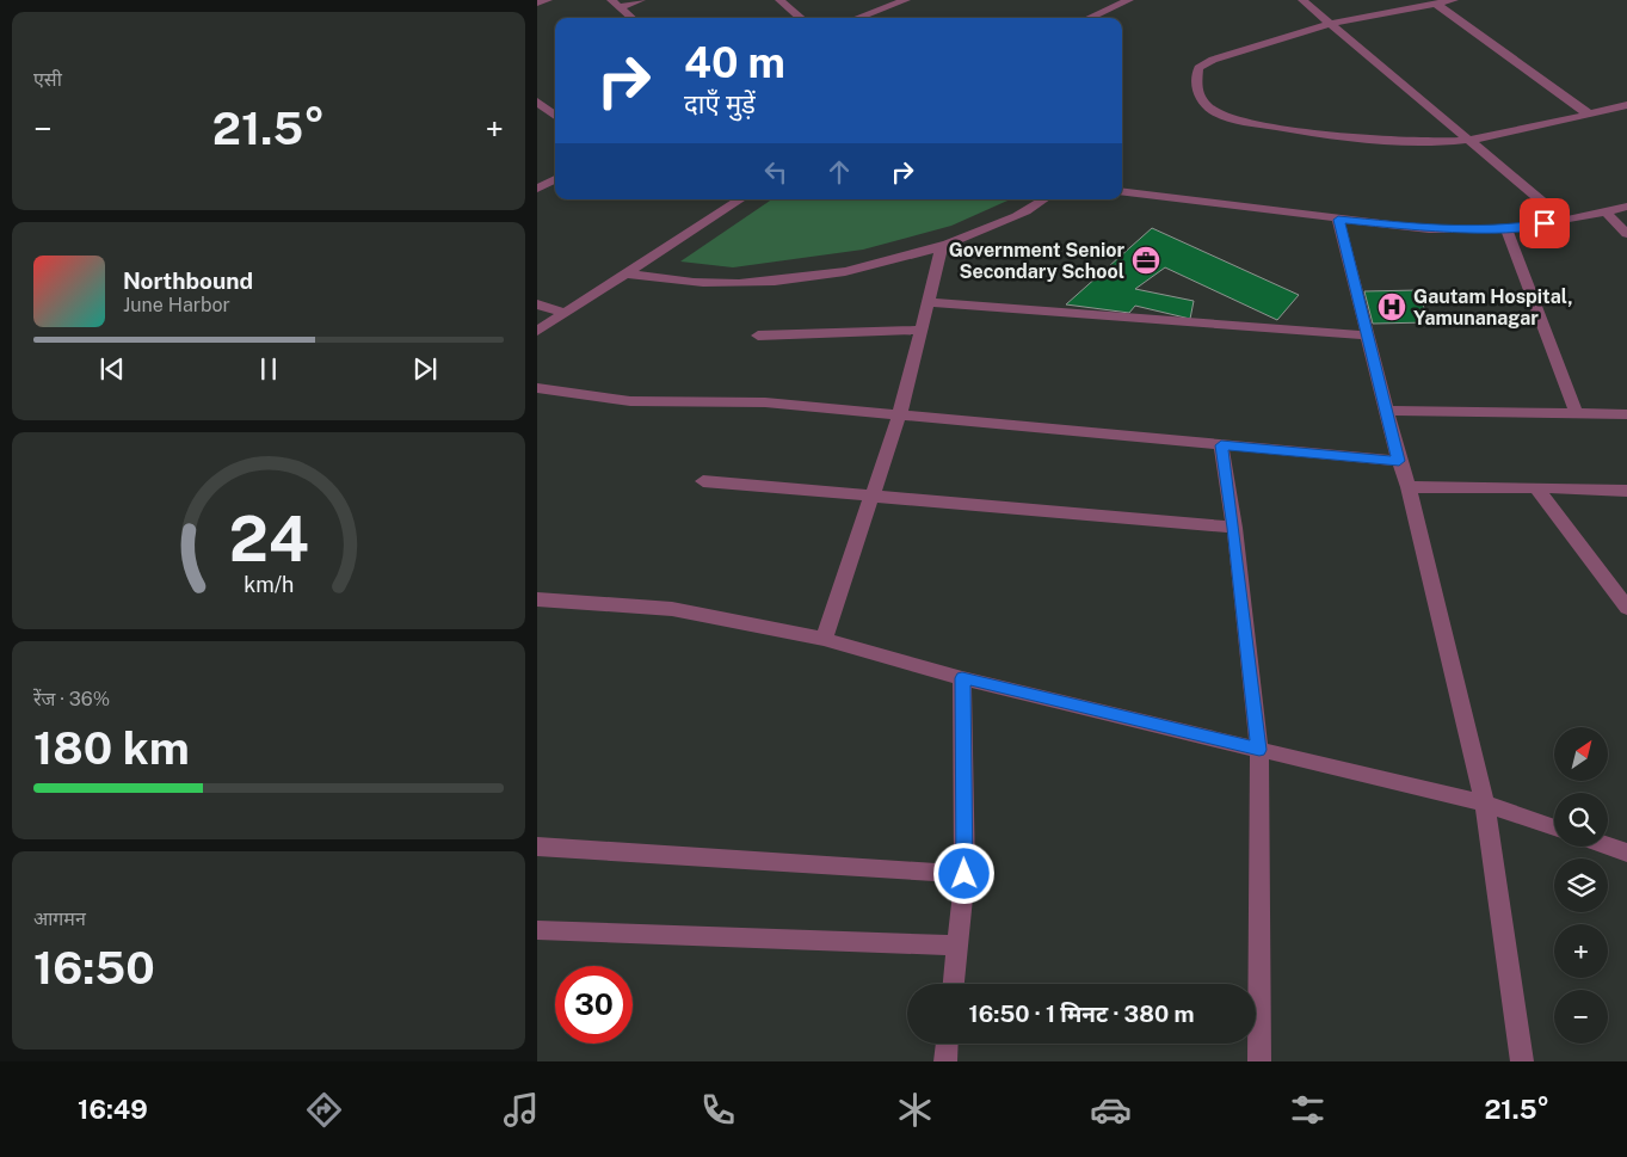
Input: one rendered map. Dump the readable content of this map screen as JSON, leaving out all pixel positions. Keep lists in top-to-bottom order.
{
  "places": {
    "office": ["Government Senior Secondary School"],
    "hospital": ["Gautam Hospital, Yamunanagar"]
  },
  "north": "top right",
  "page": {
    "tile": [
      "एसी",
      ["रेंज · 36%", "180 km"],
      ["आगमन", "16:50"]
    ],
    "turn": ["40 m", "दाएँ मुड़ें"],
    "heat": ["−", "21.5°", "+"],
    "song": ["Northbound", "June Harbor"],
    "map_buttons": ["+", "−"],
    "limit": "30",
    "trip": "16:50 · 1 मिनट · 380 m",
    "tabs": ["16:49", "21.5°"],
    "gauge": ["24", "km/h"]
  }
}
